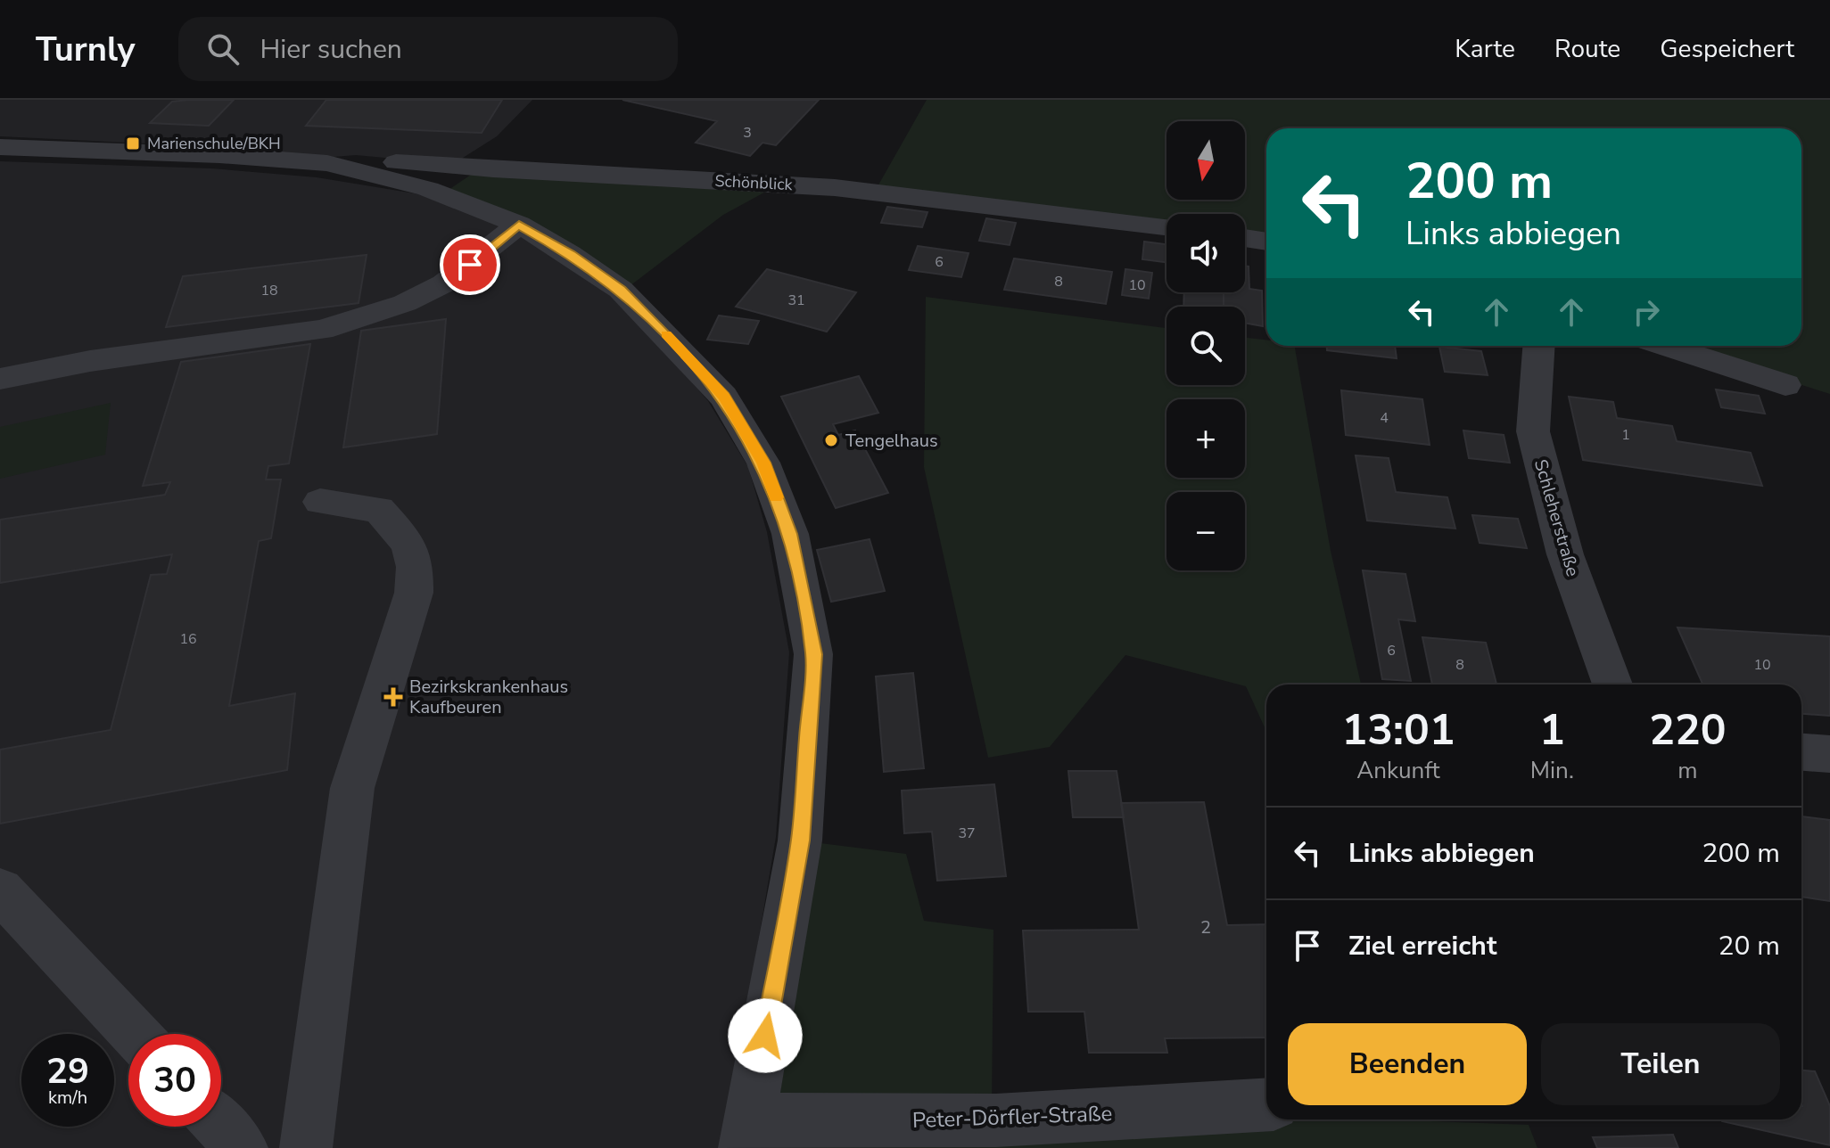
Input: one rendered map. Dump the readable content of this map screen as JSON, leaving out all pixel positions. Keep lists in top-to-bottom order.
{
  "streets": {
    "street": ["Schönblick", "Schleherstraße", "Peter-Dörfler-Straße"]
  },
  "places": {
    "transit": ["Marienschule/BKH"],
    "other": ["Tengelhaus"],
    "health": ["Bezirkskrankenhaus Kaufbeuren"]
  },
  "house_numbers": [
    "3",
    "6",
    "8",
    "10",
    "18",
    "31",
    "4",
    "1",
    "16",
    "6",
    "8",
    "10",
    "37",
    "2"
  ],
  "north": "bottom",
  "page": {
    "header": "Turnly",
    "search": "Hier suchen",
    "nav": ["Karte", "Route", "Gespeichert"],
    "map_buttons": ["+", "−"],
    "turn": ["200 m", "Links abbiegen"],
    "eta": [
      "13:01",
      "Ankunft",
      "1",
      "Min.",
      "220",
      "m"
    ],
    "list": [
      {
        "name": "Links abbiegen",
        "value": "200 m"
      },
      {
        "name": "Ziel erreicht",
        "value": "20 m"
      }
    ],
    "buttons": ["Beenden", "Teilen"],
    "speed": "29 km/h",
    "limit": "30"
  }
}
